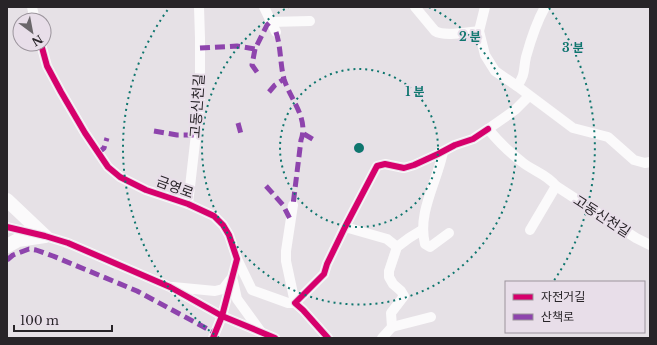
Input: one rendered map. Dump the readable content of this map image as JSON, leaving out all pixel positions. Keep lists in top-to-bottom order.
{
  "streets": {
    "street": ["고동신천길", "금영로"]
  },
  "crossings": [
    ["고동신천길", "금영로"]
  ],
  "legend": ["자전거길", "산책로"],
  "scale_bar": "100 m",
  "north": "bottom right",
  "rings": ["2 분", "3 분", "1 분"]
}
